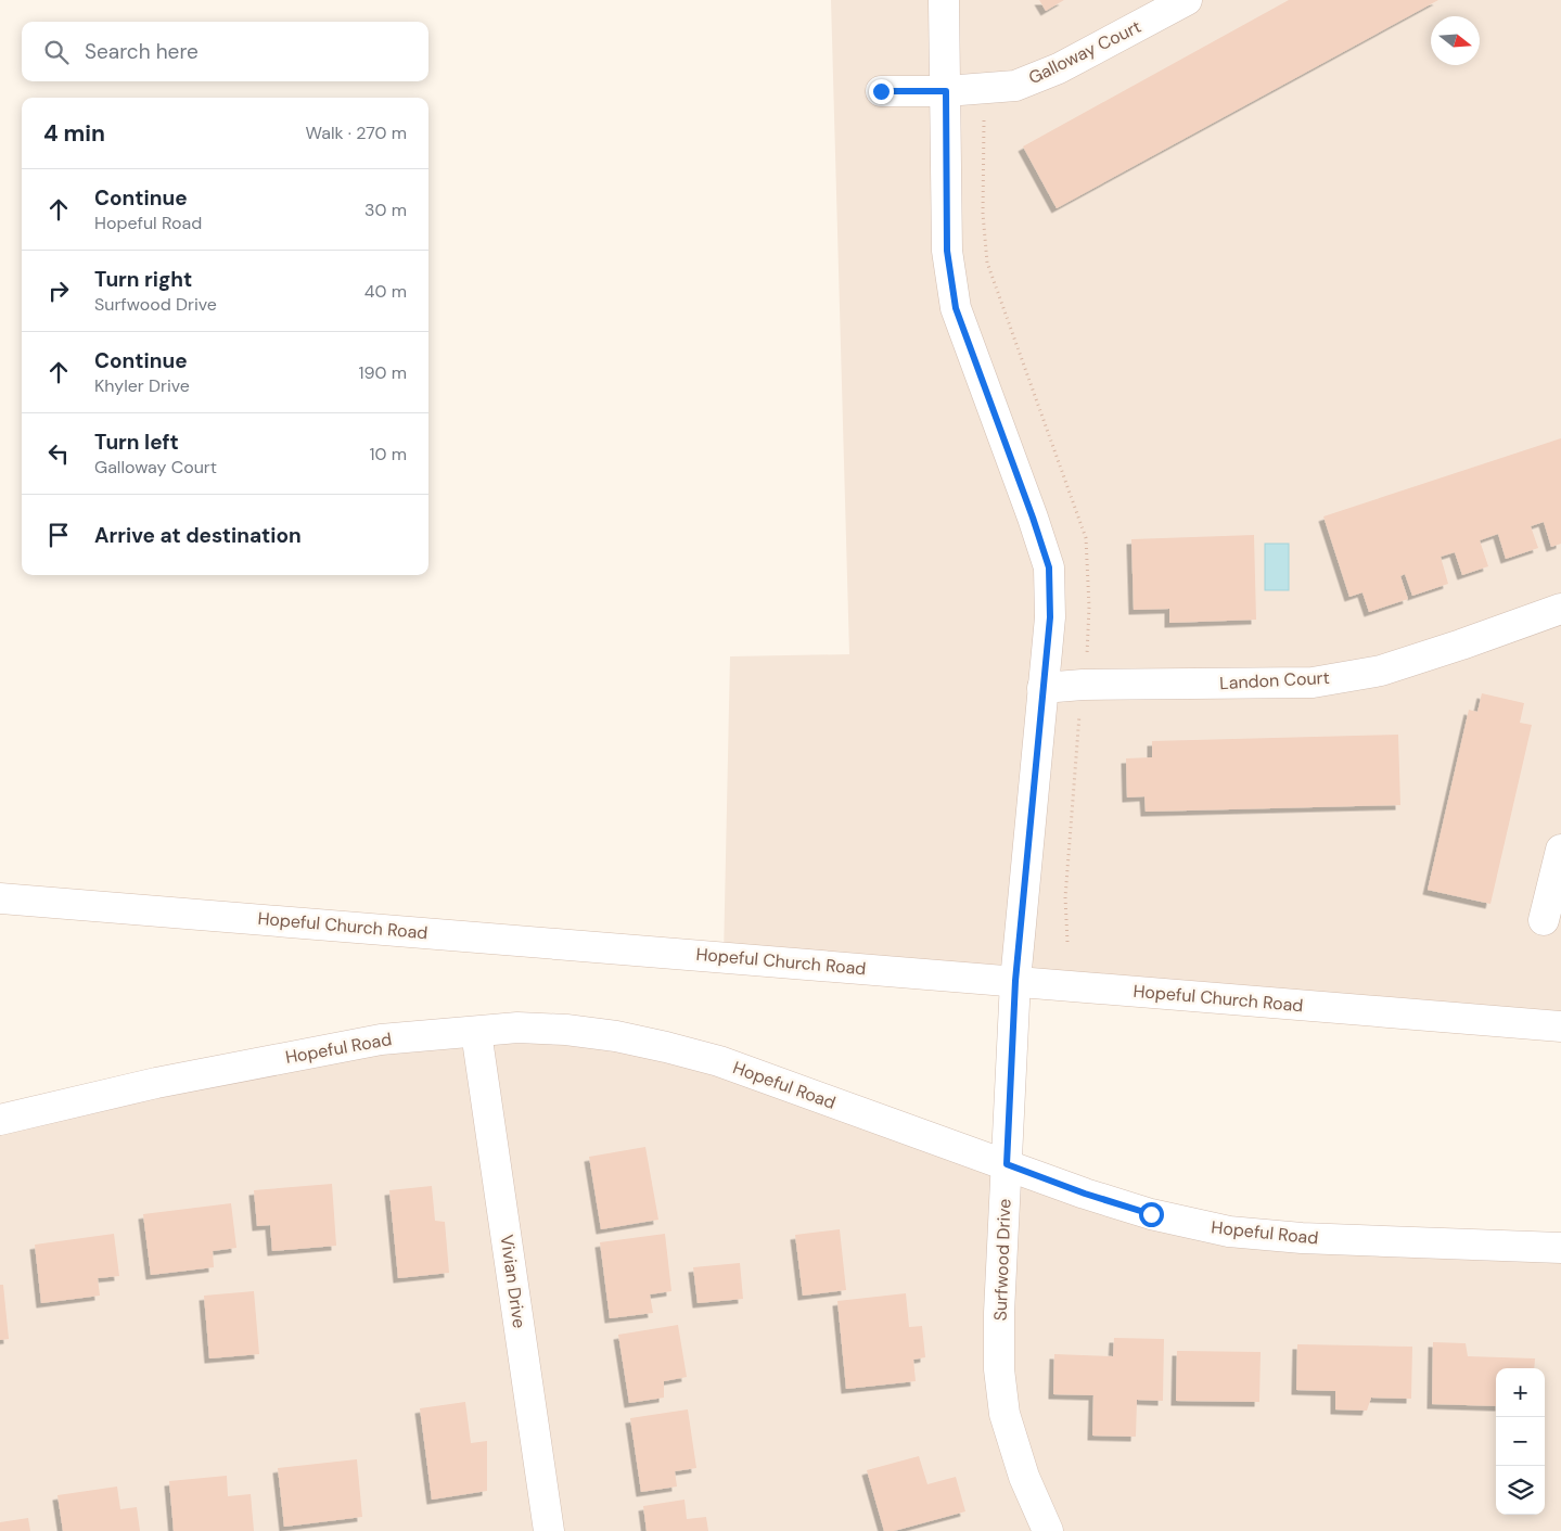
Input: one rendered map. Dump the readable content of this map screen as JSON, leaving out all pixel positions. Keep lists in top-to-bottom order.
{
  "streets": {
    "street": [
      "Galloway Court",
      "Landon Court",
      "Hopeful Church Road",
      "Hopeful Road",
      "Surfwood Drive",
      "Vivian Drive"
    ]
  },
  "crossings": [
    ["Galloway Court", "Surfwood Drive"],
    ["Landon Court", "Surfwood Drive"],
    ["Hopeful Church Road", "Surfwood Drive"],
    ["Hopeful Road", "Surfwood Drive"],
    ["Hopeful Road", "Vivian Drive"]
  ],
  "north": "right",
  "page": {
    "search": "Search here",
    "heading": ["4 min", "Walk · 270 m"],
    "list": [
      ["Continue", "Hopeful Road", "30 m"],
      ["Turn right", "Surfwood Drive", "40 m"],
      ["Continue", "Khyler Drive", "190 m"],
      ["Turn left", "Galloway Court", "10 m"],
      "Arrive at destination"
    ],
    "map_buttons": ["+", "−"]
  }
}
